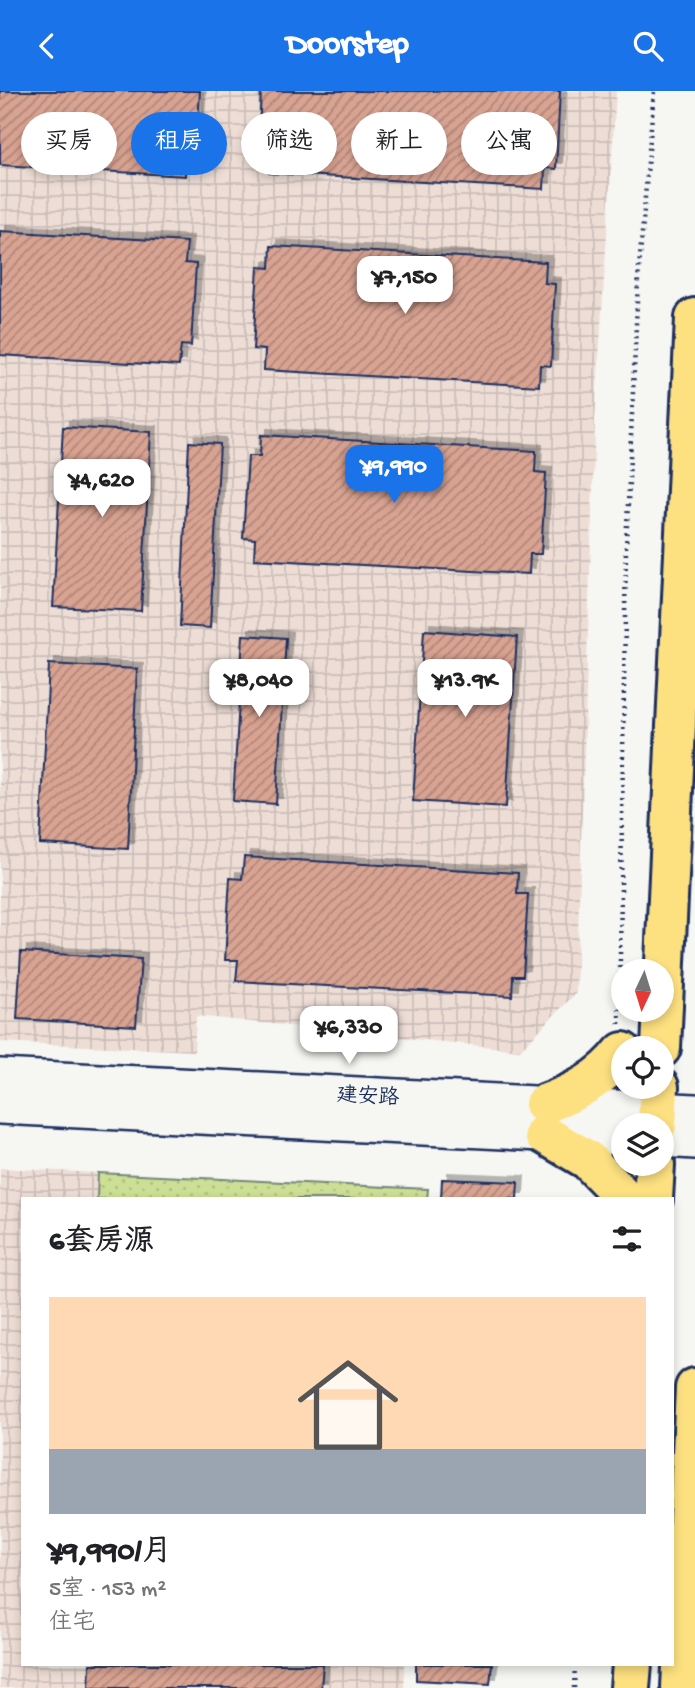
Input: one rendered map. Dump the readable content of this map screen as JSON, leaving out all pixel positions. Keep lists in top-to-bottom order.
{
  "streets": {
    "street": ["建安路"]
  },
  "north": "bottom",
  "page": {
    "header": "Doorstep",
    "chip": [
      "买房",
      "租房",
      "筛选",
      "新上",
      "公寓"
    ],
    "price": [
      "¥7,150",
      "¥9,990",
      "¥4,620",
      "¥8,040",
      "¥13.9K",
      "¥6,330"
    ],
    "heading": "6套房源",
    "list": [
      {
        "name": "¥9,990/月",
        "note": "5室 · 153 m² · 住宅"
      }
    ]
  }
}
